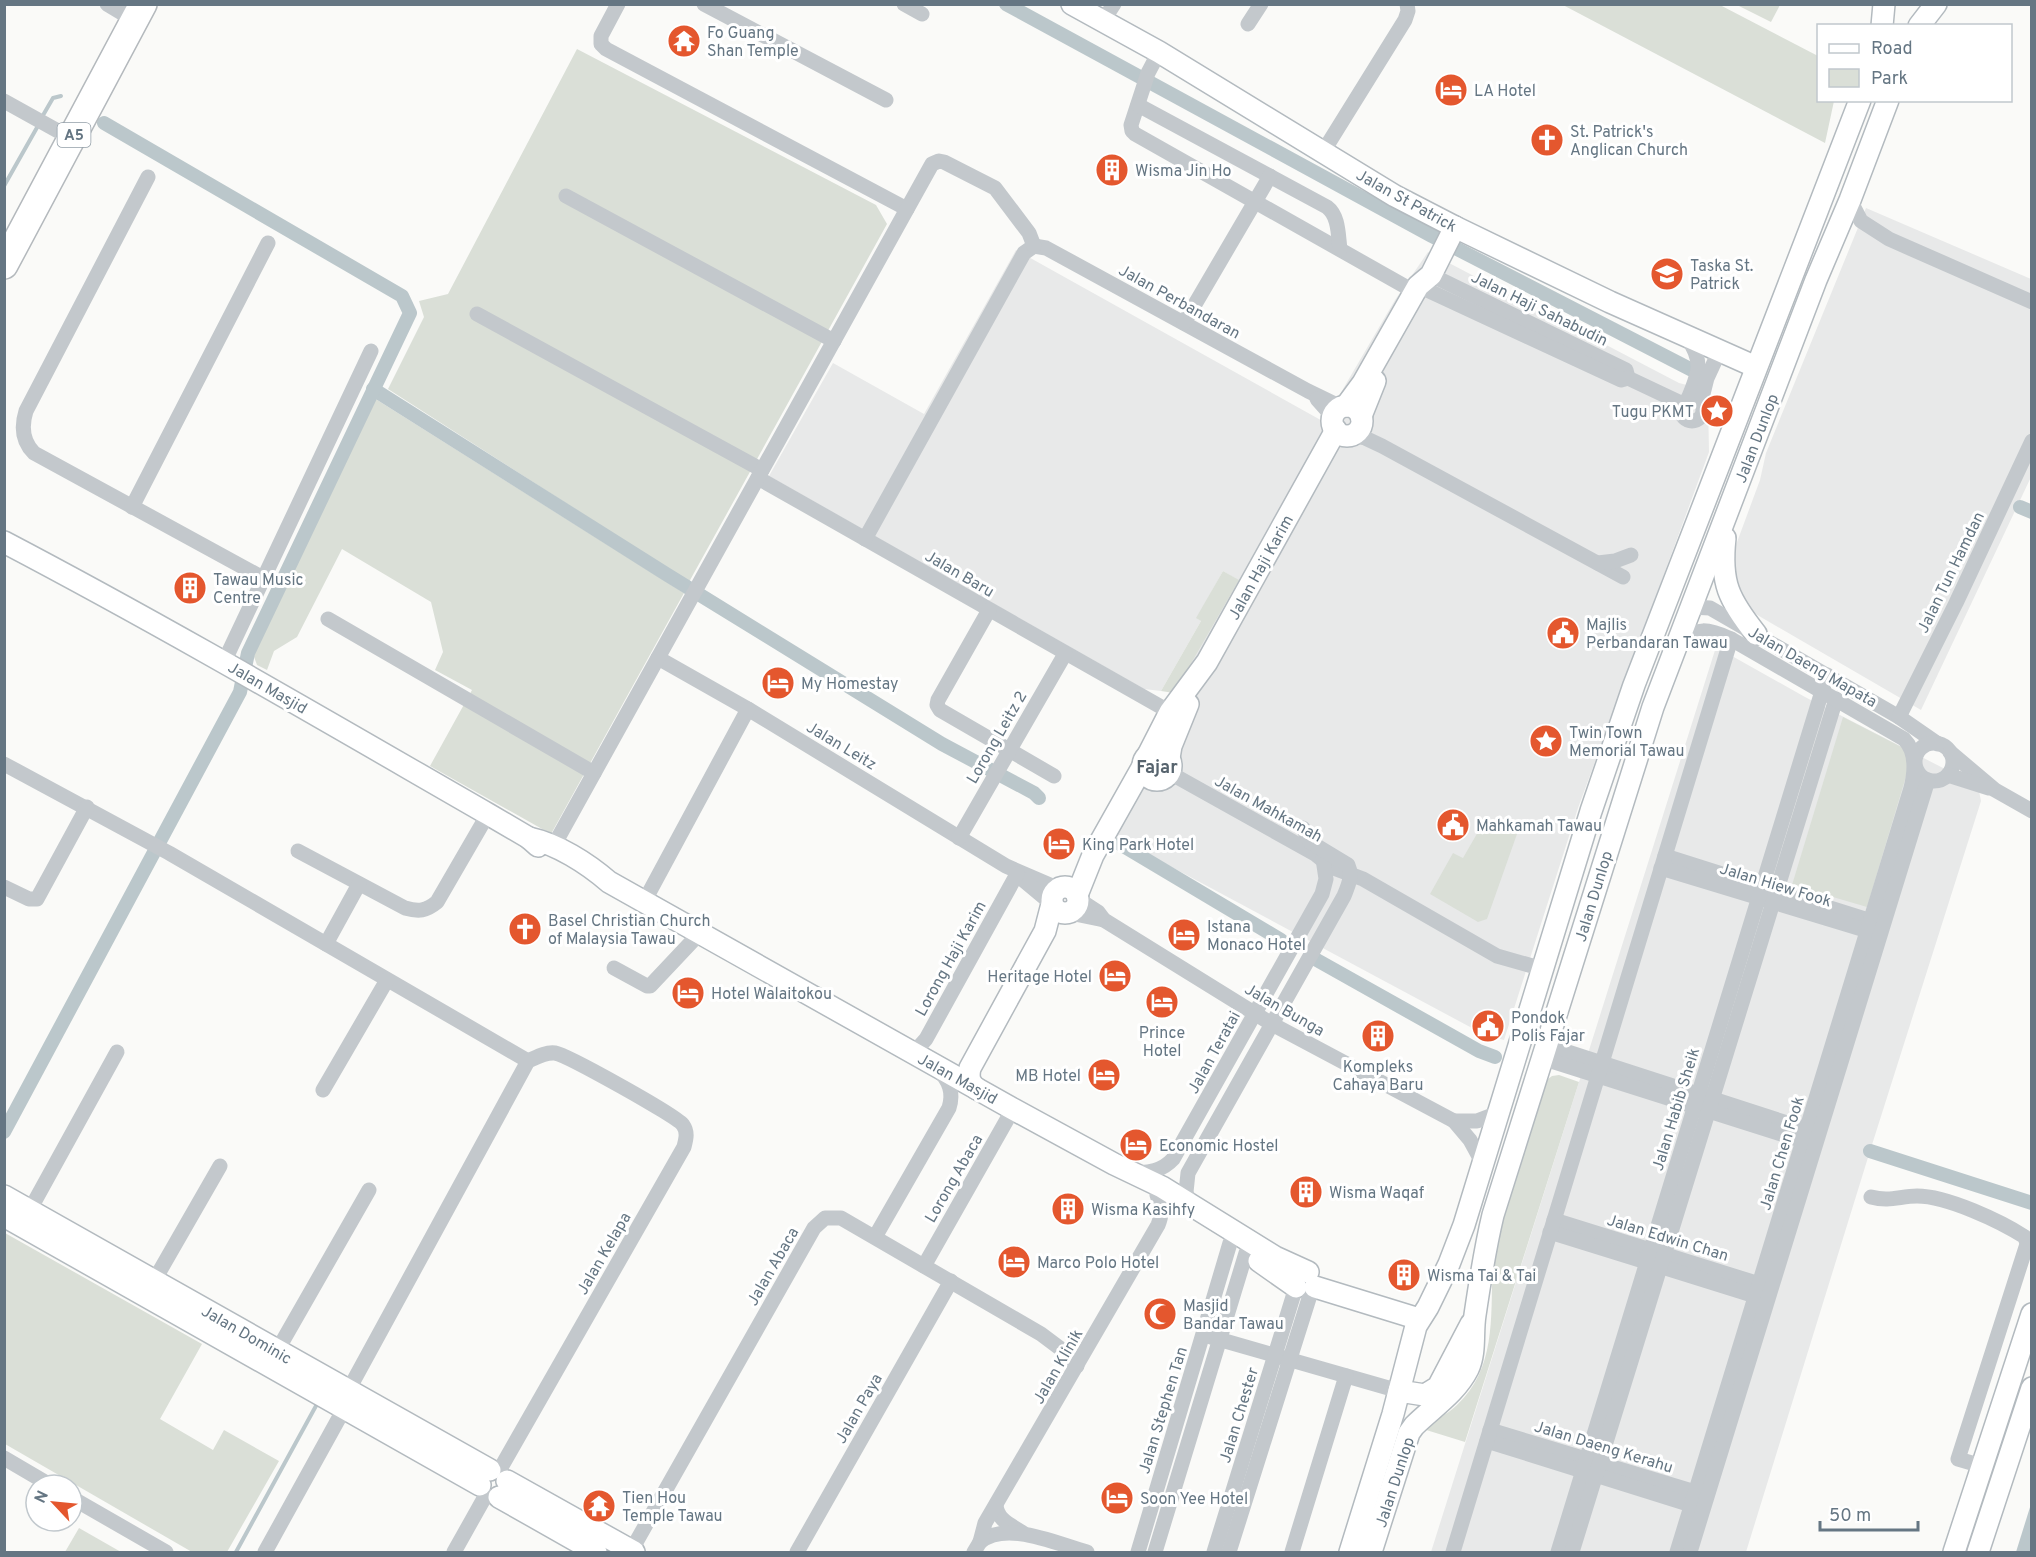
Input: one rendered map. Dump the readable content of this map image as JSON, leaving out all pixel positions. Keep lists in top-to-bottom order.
{
  "streets": {
    "highway": ["A5"],
    "street": [
      "Jalan St Patrick",
      "Jalan Perbandaran",
      "Jalan Haji Sahabudin",
      "Jalan Dunlop",
      "Jalan Haji Karim",
      "Jalan Tun Hamdan",
      "Jalan Baru",
      "Jalan Daeng Mapata",
      "Jalan Masjid",
      "Lorong Leitz 2",
      "Jalan Leitz",
      "Jalan Mahkamah",
      "Jalan Hiew Fook",
      "Lorong Haji Karim",
      "Jalan Bunga",
      "Jalan Teratai",
      "Jalan Habib Sheik",
      "Jalan Chen Fook",
      "Lorong Abaca",
      "Jalan Edwin Chan",
      "Jalan Kelapa",
      "Jalan Abaca",
      "Jalan Dominic",
      "Jalan Klinik",
      "Jalan Paya",
      "Jalan Stephen Tan",
      "Jalan Chester",
      "Jalan Daeng Kerahu"
    ]
  },
  "crossings": [
    ["Jalan St Patrick", "Jalan Haji Sahabudin"],
    ["Jalan St Patrick", "Jalan Dunlop"],
    ["Jalan Perbandaran", "Jalan Haji Karim"],
    ["Jalan Dunlop", "Jalan Daeng Mapata"],
    ["Jalan Dunlop", "Jalan Masjid"],
    ["Jalan Dunlop", "Jalan Mahkamah"],
    ["Jalan Dunlop", "Jalan Bunga"],
    ["Jalan Haji Karim", "Jalan Baru"],
    ["Jalan Haji Karim", "Jalan Mahkamah"],
    ["Jalan Tun Hamdan", "Jalan Daeng Mapata"],
    ["Jalan Baru", "Lorong Leitz 2"],
    ["Jalan Daeng Mapata", "Jalan Habib Sheik"],
    ["Jalan Daeng Mapata", "Jalan Chen Fook"],
    ["Jalan Masjid", "Lorong Haji Karim"],
    ["Jalan Masjid", "Jalan Teratai"],
    ["Jalan Masjid", "Lorong Abaca"],
    ["Jalan Masjid", "Jalan Chester"],
    ["Lorong Leitz 2", "Jalan Leitz"],
    ["Jalan Leitz", "Lorong Haji Karim"],
    ["Jalan Leitz", "Jalan Bunga"],
    ["Jalan Mahkamah", "Jalan Teratai"],
    ["Jalan Hiew Fook", "Jalan Habib Sheik"],
    ["Jalan Hiew Fook", "Jalan Chen Fook"],
    ["Lorong Haji Karim", "Jalan Bunga"],
    ["Jalan Bunga", "Jalan Teratai"],
    ["Jalan Habib Sheik", "Jalan Edwin Chan"],
    ["Jalan Habib Sheik", "Jalan Daeng Kerahu"],
    ["Jalan Chen Fook", "Jalan Edwin Chan"],
    ["Jalan Chen Fook", "Jalan Daeng Kerahu"],
    ["Lorong Abaca", "Jalan Abaca"],
    ["Jalan Kelapa", "Jalan Dominic"],
    ["Jalan Abaca", "Jalan Dominic"],
    ["Jalan Abaca", "Jalan Paya"]
  ],
  "districts": ["Fajar"],
  "places": {
    "temple": ["Fo Guang Shan Temple", "Tien Hou Temple Tawau"],
    "hotel": [
      "LA Hotel",
      "My Homestay",
      "King Park Hotel",
      "Istana Monaco Hotel",
      "Heritage Hotel",
      "Hotel Walaitokou",
      "Prince Hotel",
      "MB Hotel",
      "Economic Hostel",
      "Marco Polo Hotel",
      "Soon Yee Hotel"
    ],
    "church": ["St. Patrick's Anglican Church", "Basel Christian Church of Malaysia Tawau"],
    "building": [
      "Wisma Jin Ho",
      "Tawau Music Centre",
      "Kompleks Cahaya Baru",
      "Wisma Waqaf",
      "Wisma Kasihfy",
      "Wisma Tai & Tai"
    ],
    "school or university": ["Taska St. Patrick"],
    "place": ["Tugu PKMT", "Twin Town Memorial Tawau"],
    "public building": ["Majlis Perbandaran Tawau", "Mahkamah Tawau", "Pondok Polis Fajar"],
    "mosque": ["Masjid Bandar Tawau"]
  },
  "legend": ["Road", "Park"],
  "scale_bar": "50 m",
  "north": "top left"
}
